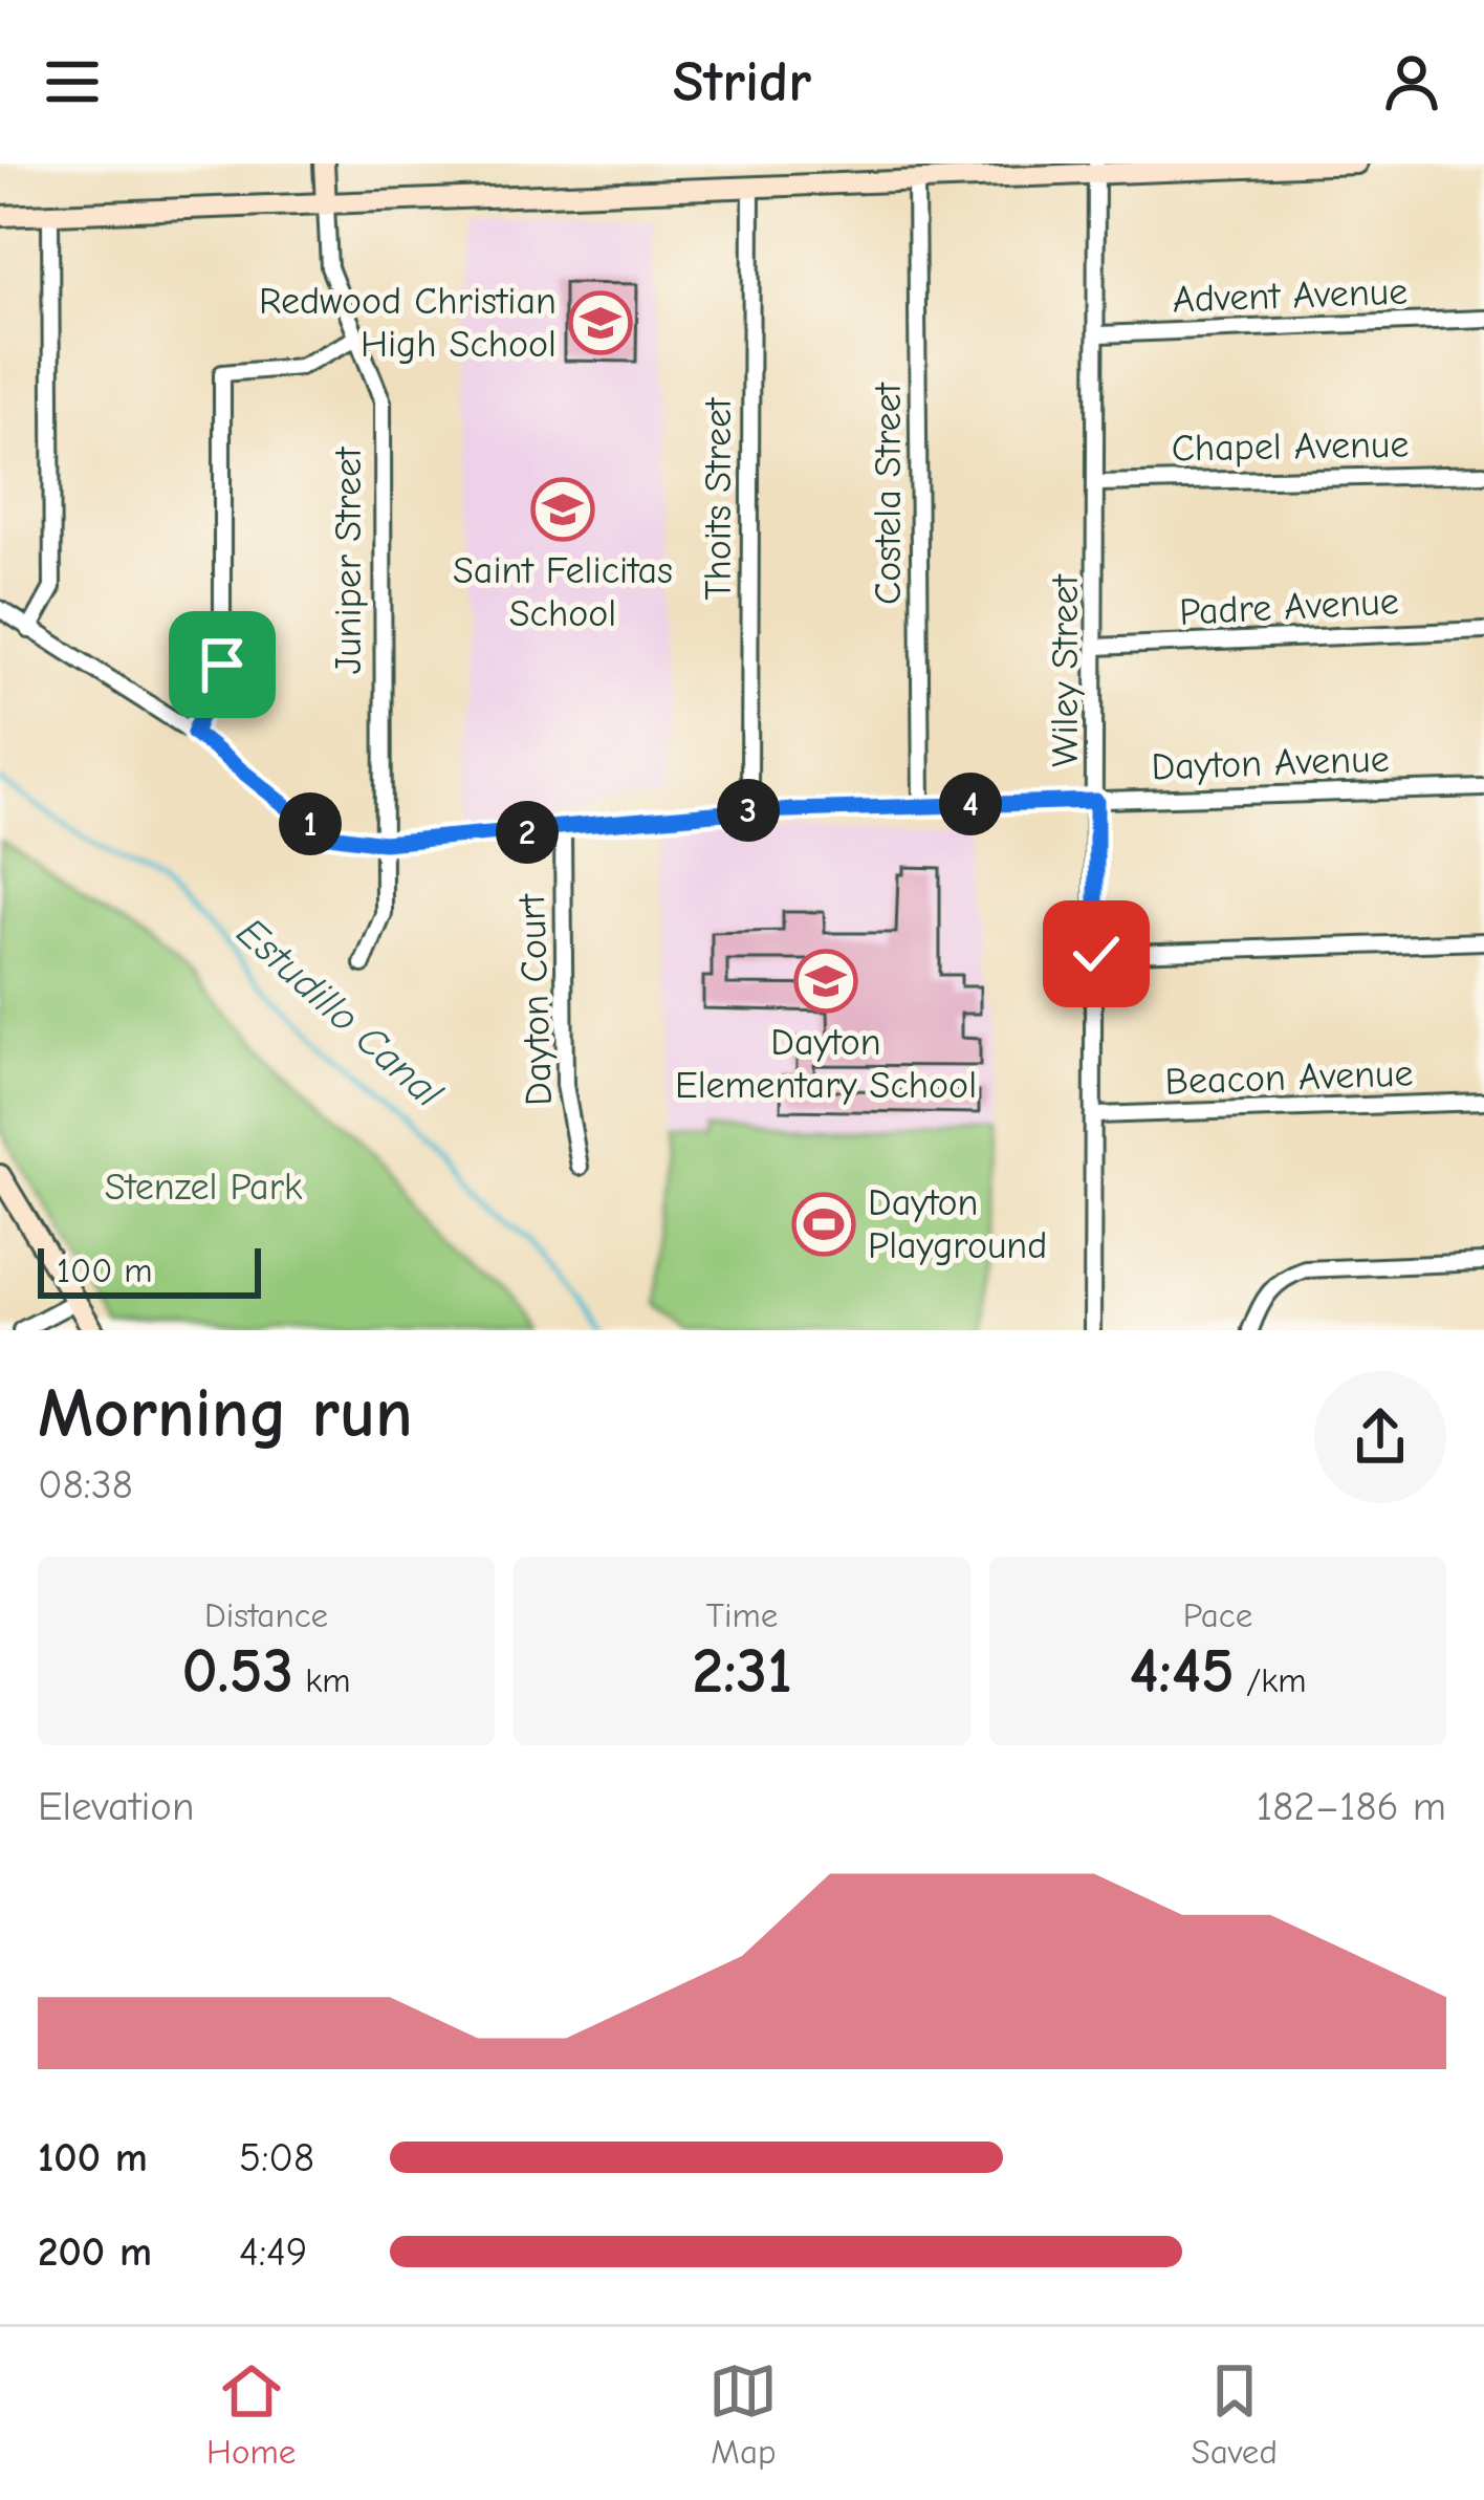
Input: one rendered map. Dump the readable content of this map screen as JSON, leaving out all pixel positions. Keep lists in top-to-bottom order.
{
  "streets": {
    "street": [
      "Advent Avenue",
      "Chapel Avenue",
      "Costela Street",
      "Thoits Street",
      "Juniper Street",
      "Padre Avenue",
      "Wiley Street",
      "Dayton Avenue",
      "Dayton Court",
      "Beacon Avenue"
    ]
  },
  "crossings": [
    ["Advent Avenue", "Wiley Street"],
    ["Chapel Avenue", "Wiley Street"],
    ["Costela Street", "Dayton Avenue"],
    ["Thoits Street", "Dayton Avenue"],
    ["Juniper Street", "Dayton Avenue"],
    ["Padre Avenue", "Wiley Street"],
    ["Wiley Street", "Dayton Avenue"],
    ["Wiley Street", "Beacon Avenue"],
    ["Dayton Avenue", "Dayton Court"]
  ],
  "water": ["Estudillo Canal"],
  "parks": ["Stenzel Park"],
  "places": {
    "school or university": ["Redwood Christian High School", "Saint Felicitas School", "Dayton Elementary School"],
    "sports": ["Dayton Playground"]
  },
  "scale_bar": "100 m",
  "page": {
    "header": "Stridr",
    "pins": [
      "4",
      "3",
      "1",
      "2"
    ],
    "scale": "100 m",
    "heading": ["Morning run", "08:38"],
    "stats": [
      ["Distance", "0.53 km"],
      ["Time", "2:31"],
      ["Pace", "4:45 /km"]
    ],
    "chart": ["Elevation", "182–186 m"],
    "list": [
      {
        "name": "100 m",
        "note": "5:08"
      },
      {
        "name": "200 m",
        "note": "4:49"
      }
    ],
    "tabs": ["Home", "Map", "Saved"]
  }
}
